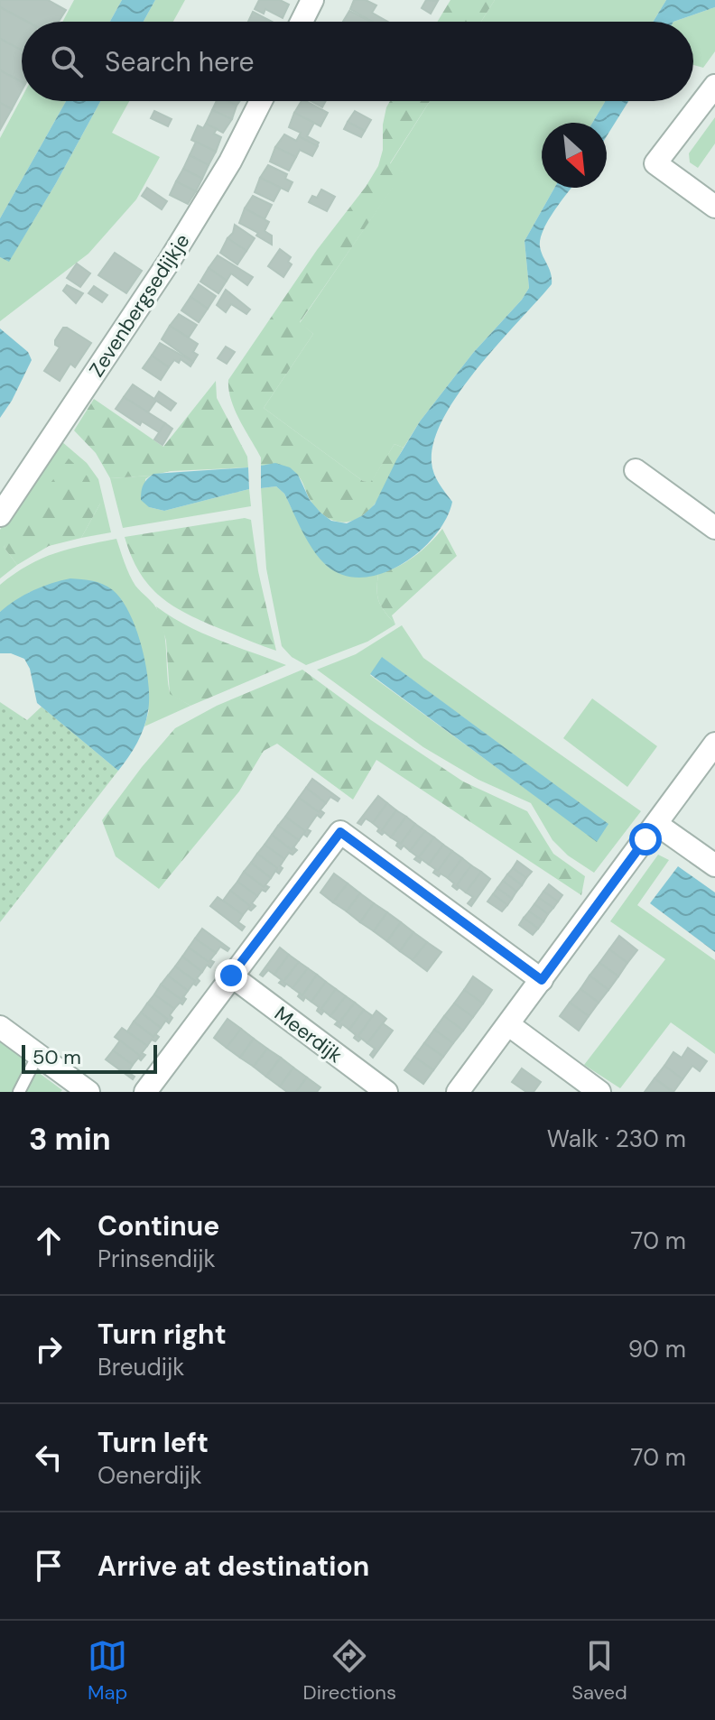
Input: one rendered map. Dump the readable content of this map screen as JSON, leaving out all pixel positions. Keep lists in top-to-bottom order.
{
  "streets": {
    "street": ["Zevenbergsedijkje", "Meerdijk"]
  },
  "scale_bar": "50 m",
  "north": "bottom right",
  "page": {
    "search": "Search here",
    "scale": "50 m",
    "heading": ["3 min", "Walk · 230 m"],
    "list": [
      ["Continue", "Prinsendijk", "70 m"],
      ["Turn right", "Breudijk", "90 m"],
      ["Turn left", "Oenerdijk", "70 m"],
      "Arrive at destination"
    ],
    "nav": ["Map", "Directions", "Saved"]
  }
}
